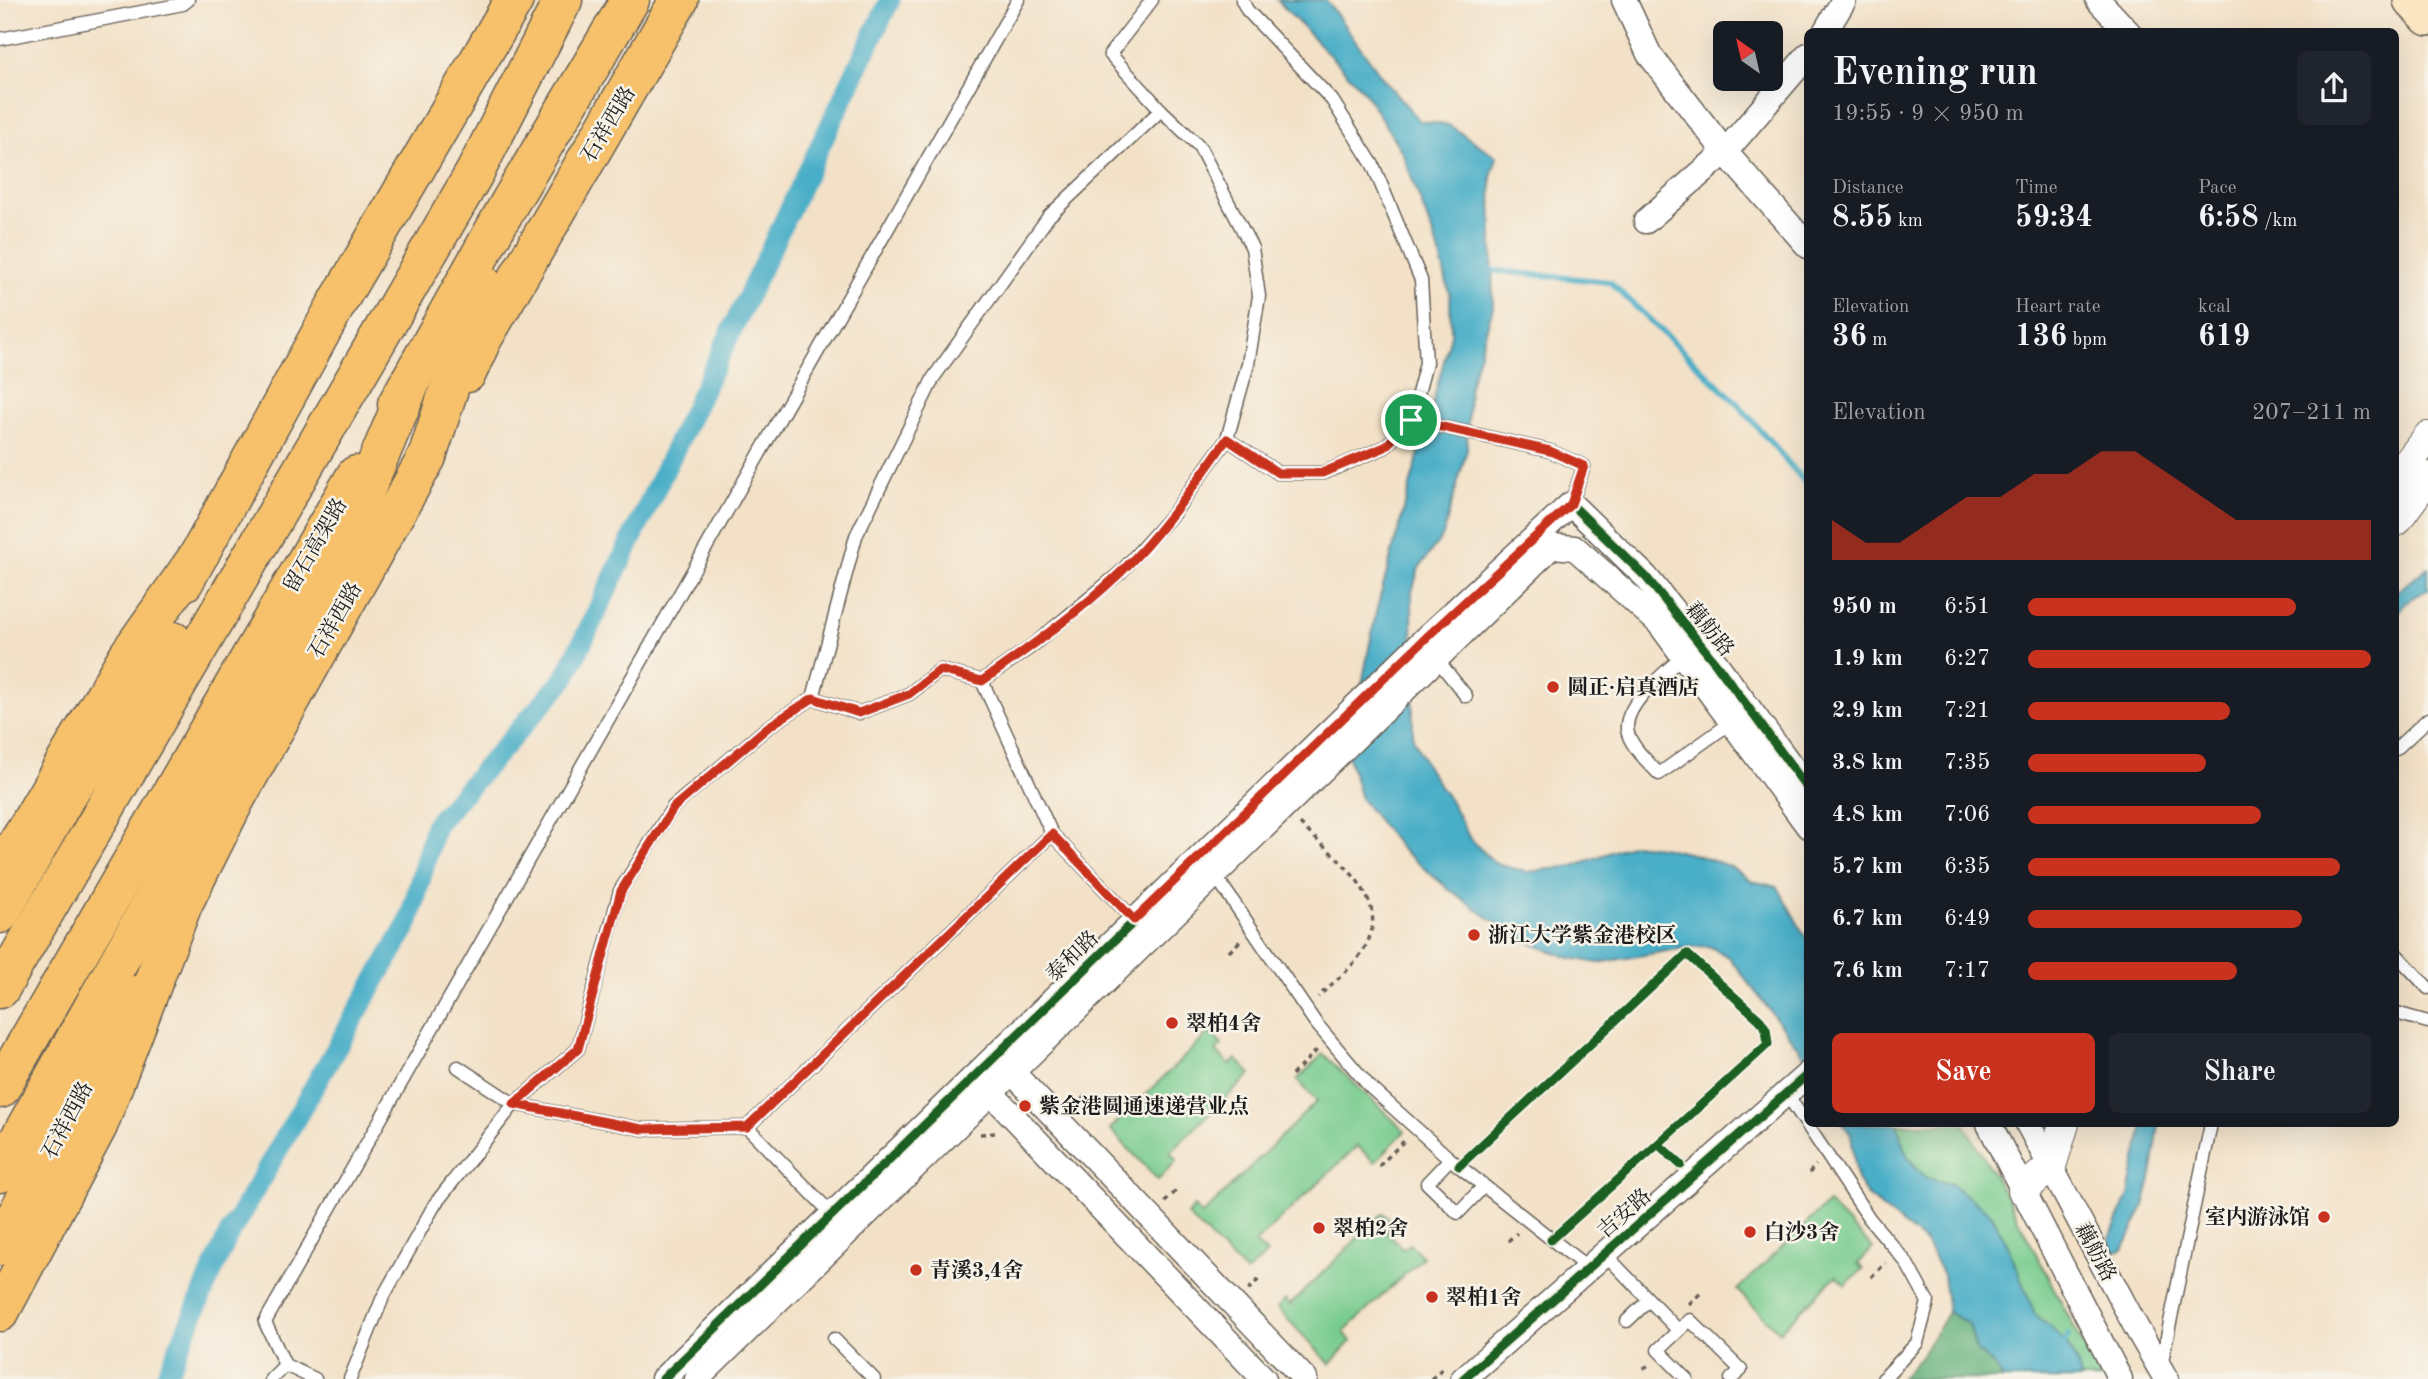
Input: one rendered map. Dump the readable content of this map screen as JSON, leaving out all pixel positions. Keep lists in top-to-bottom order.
{
  "streets": {
    "main road": ["石祥西路", "留石高架路"],
    "street": ["藕舫路", "泰和路", "吉安路"]
  },
  "crossings": [
    ["藕舫路", "泰和路"]
  ],
  "places": [
    "圆正·启真酒店",
    "浙江大学紫金港校区",
    "翠柏4舍",
    "紫金港圆通速递营业点",
    "室内游泳馆",
    "翠柏2舍",
    "白沙3舍",
    "青溪3,4舍",
    "翠柏1舍"
  ],
  "north": "top left",
  "page": {
    "heading": ["Evening run", "19:55 · 9 × 950 m"],
    "stats": [
      ["Distance", "8.55 km"],
      ["Time", "59:34"],
      ["Pace", "6:58 /km"],
      ["Elevation", "36 m"],
      ["Heart rate", "136 bpm"],
      ["kcal", "619"]
    ],
    "chart": ["Elevation", "207–211 m"],
    "list": [
      {
        "name": "950 m",
        "note": "6:51"
      },
      {
        "name": "1.9 km",
        "note": "6:27"
      },
      {
        "name": "2.9 km",
        "note": "7:21"
      },
      {
        "name": "3.8 km",
        "note": "7:35"
      },
      {
        "name": "4.8 km",
        "note": "7:06"
      },
      {
        "name": "5.7 km",
        "note": "6:35"
      },
      {
        "name": "6.7 km",
        "note": "6:49"
      },
      {
        "name": "7.6 km",
        "note": "7:17"
      }
    ],
    "buttons": ["Save", "Share"]
  }
}
